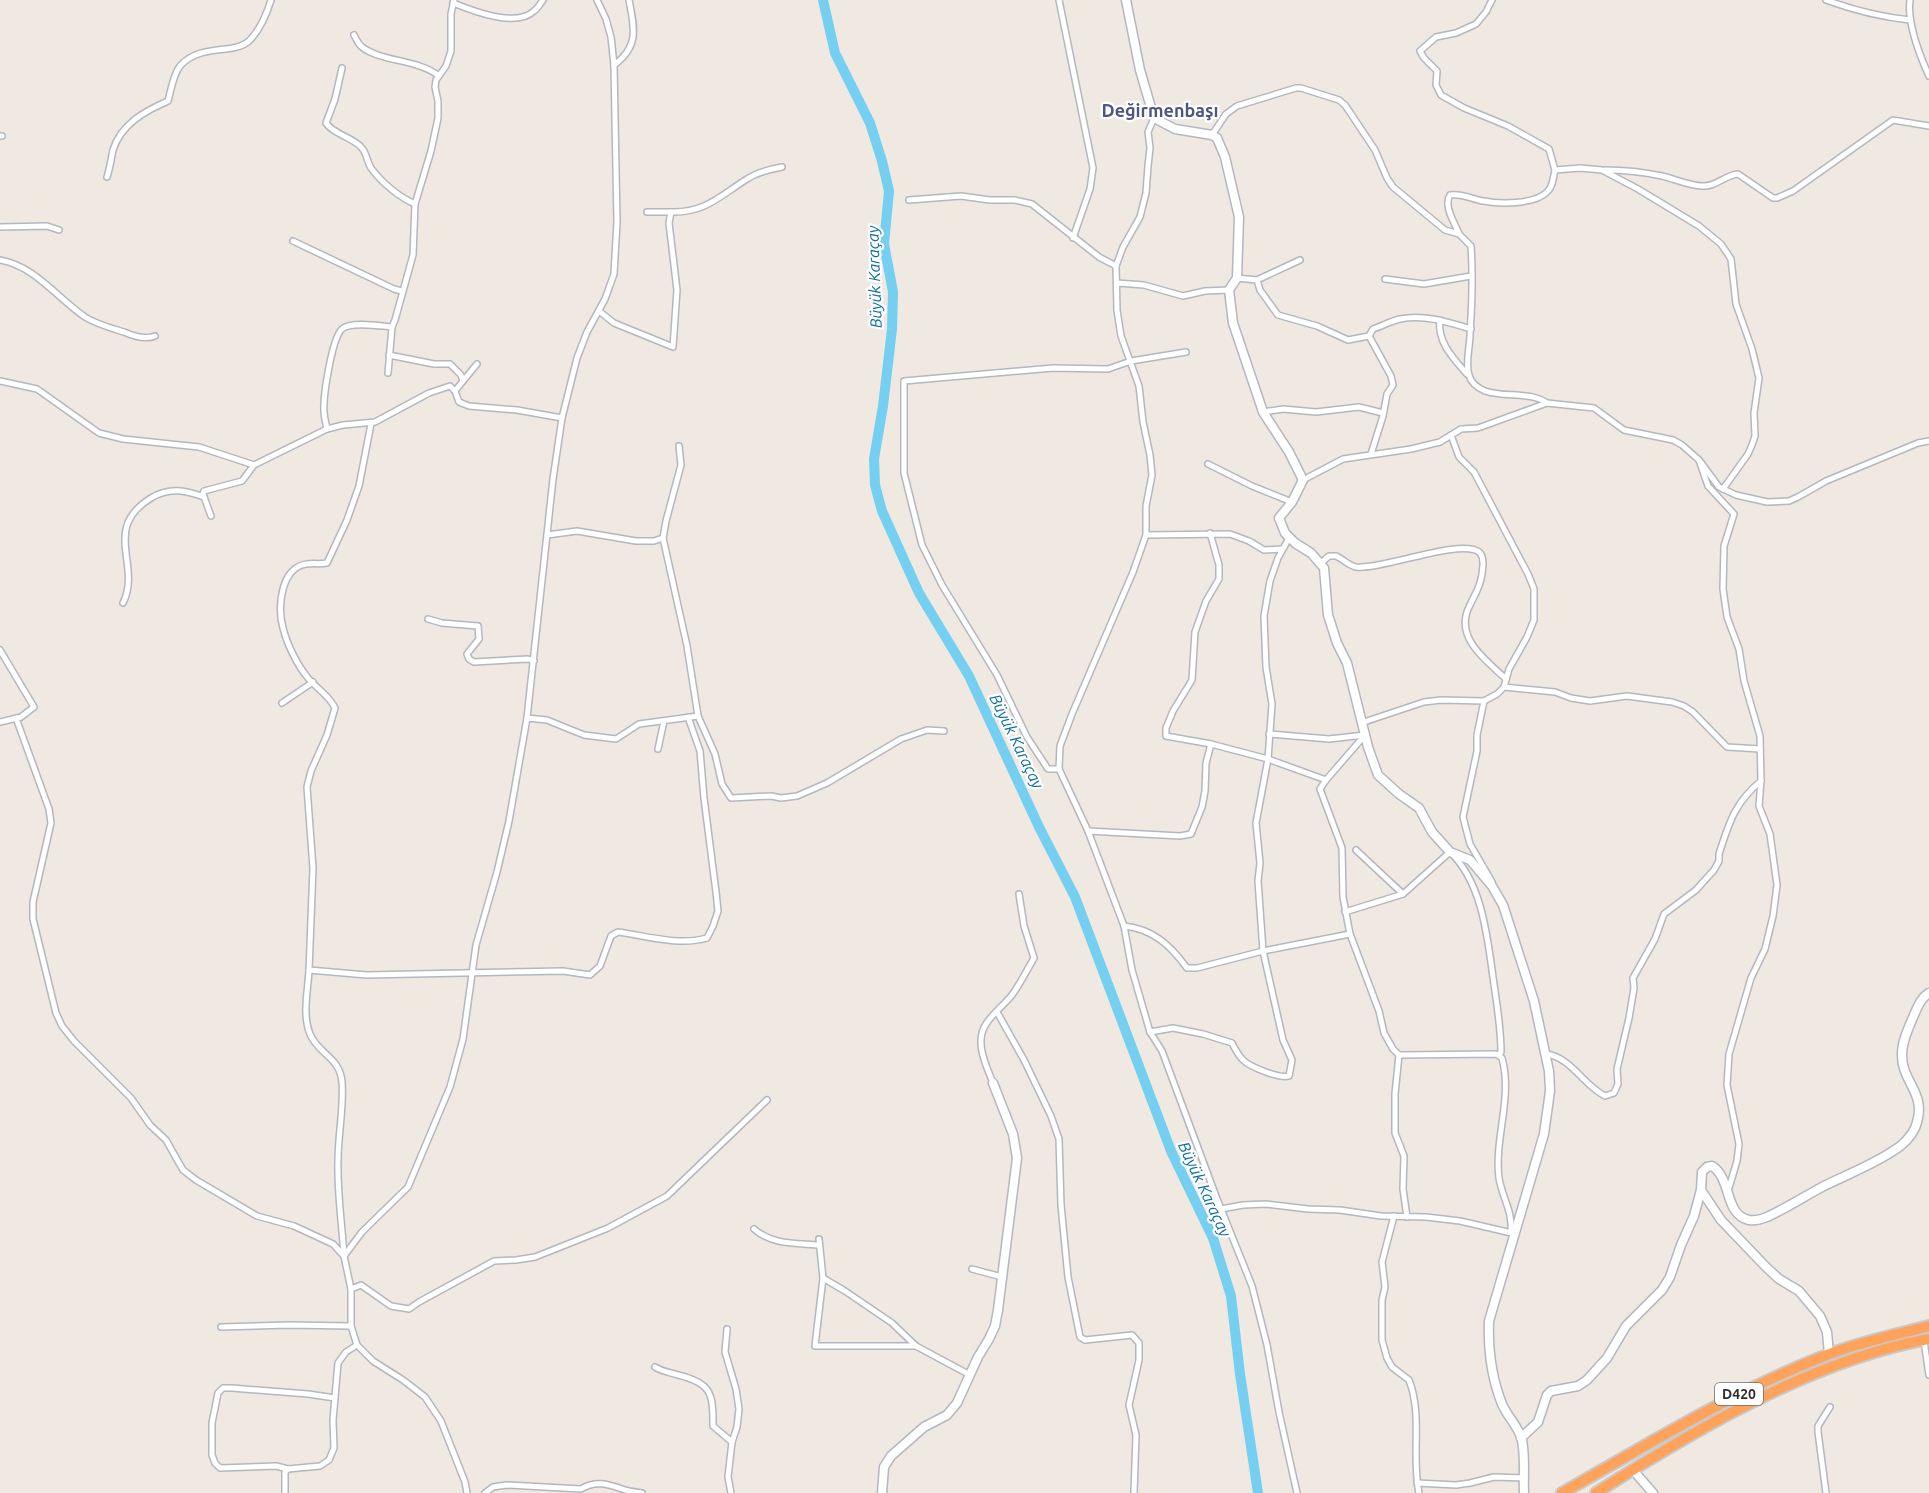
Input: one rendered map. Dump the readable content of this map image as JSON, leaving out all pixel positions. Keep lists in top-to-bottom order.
{
  "streets": {
    "highway": ["D420"]
  },
  "districts": ["Değirmenbaşı"],
  "water": ["Büyük Karaçay"]
}
